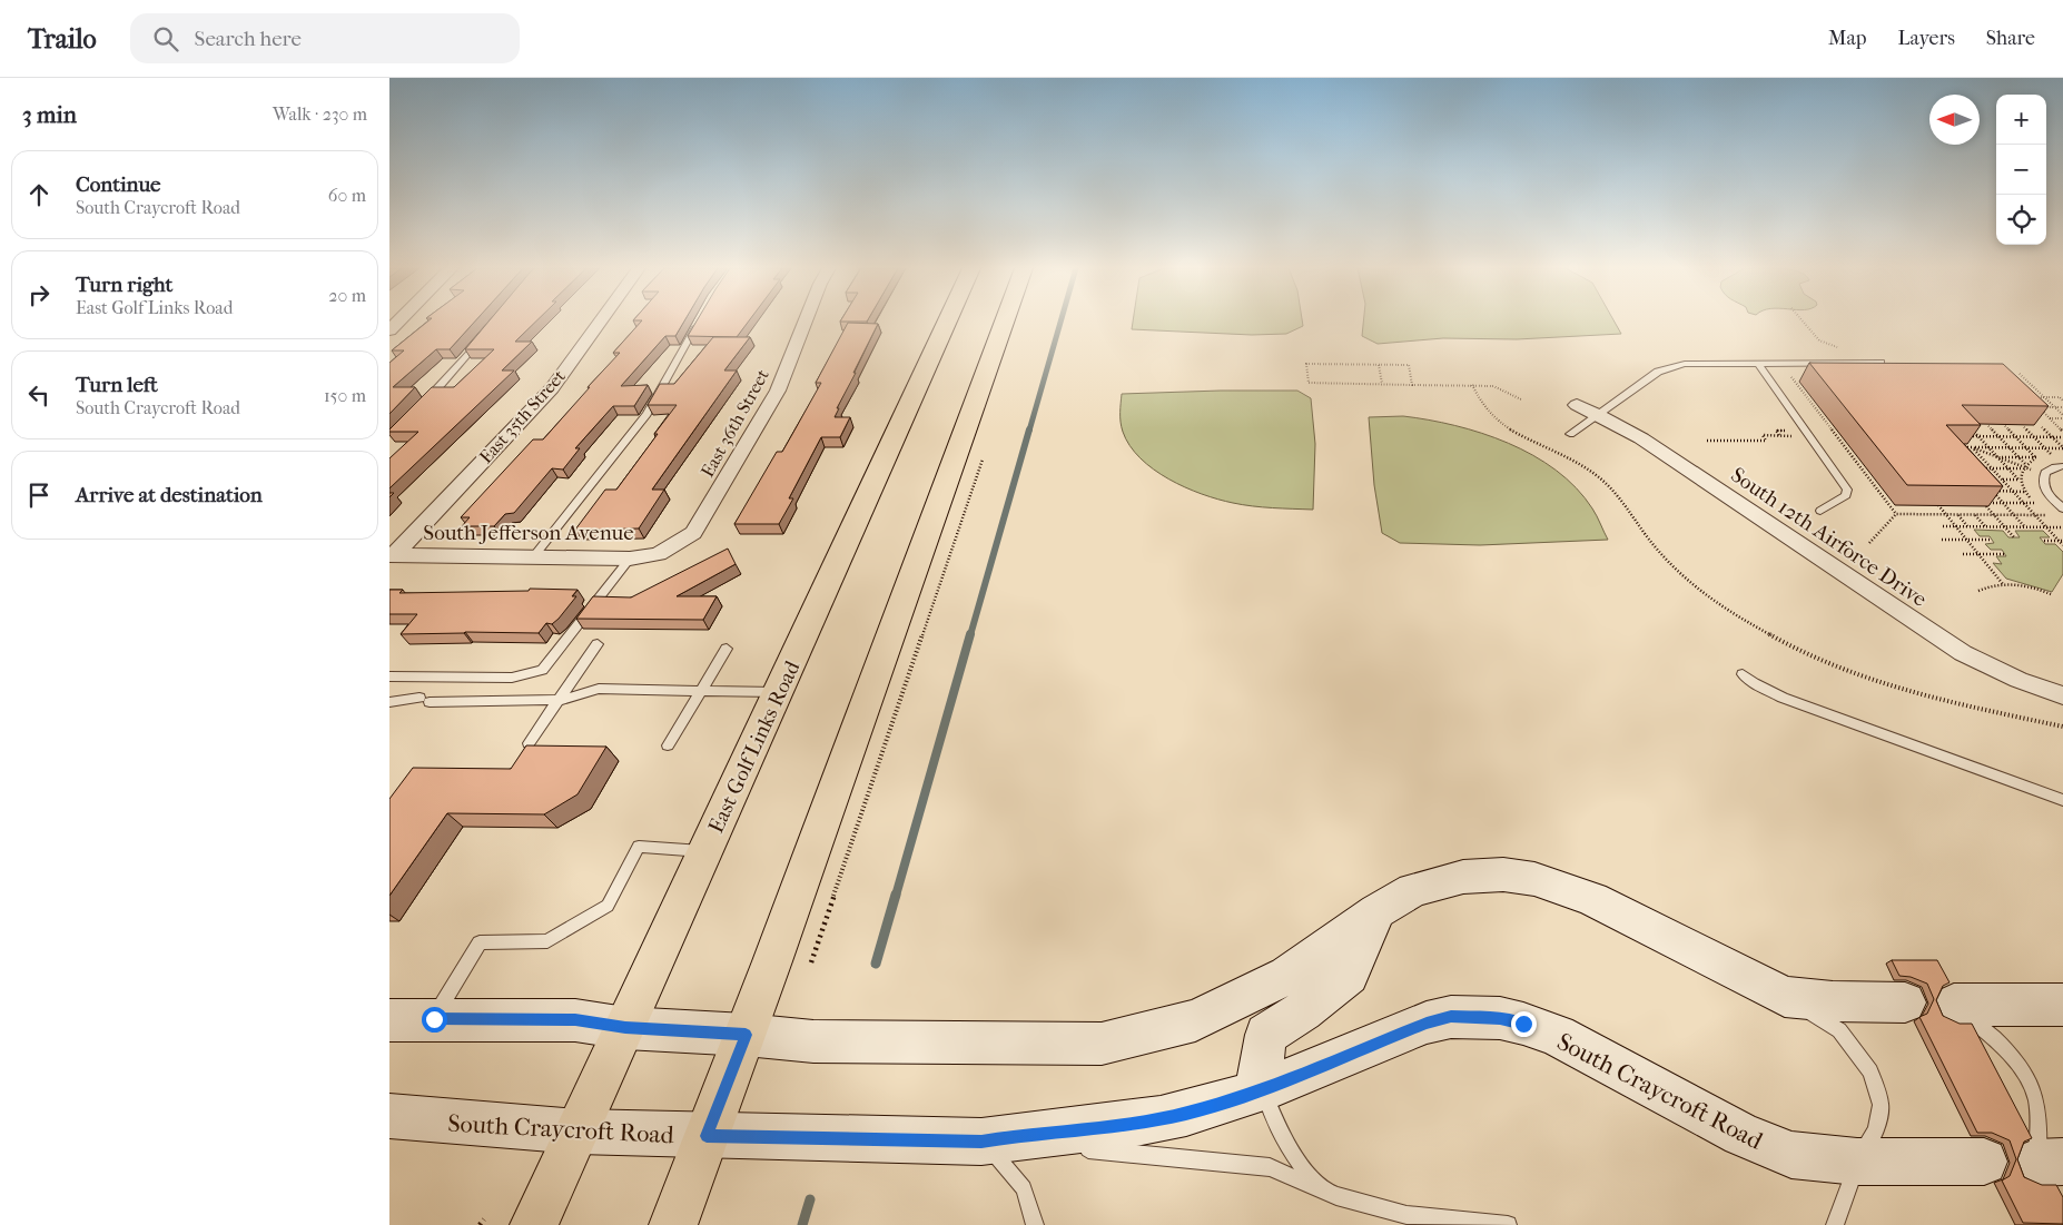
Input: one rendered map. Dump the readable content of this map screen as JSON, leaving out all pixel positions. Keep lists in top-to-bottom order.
{
  "streets": {
    "main road": ["East Golf Links Road", "South Craycroft Road"],
    "street": [
      "East 35th Street",
      "East 36th Street",
      "South Jefferson Avenue",
      "South 12th Airforce Drive"
    ]
  },
  "crossings": [
    ["East 35th Street", "South Jefferson Avenue"],
    ["East 36th Street", "South Jefferson Avenue"],
    ["East Golf Links Road", "South Craycroft Road"]
  ],
  "north": "left",
  "page": {
    "header": "Trailo",
    "search": "Search here",
    "nav": ["Map", "Layers", "Share"],
    "heading": ["3 min", "Walk · 230 m"],
    "map_buttons": ["+", "−"],
    "list": [
      ["Continue", "South Craycroft Road", "60 m"],
      ["Turn right", "East Golf Links Road", "20 m"],
      ["Turn left", "South Craycroft Road", "150 m"],
      "Arrive at destination"
    ]
  }
}
